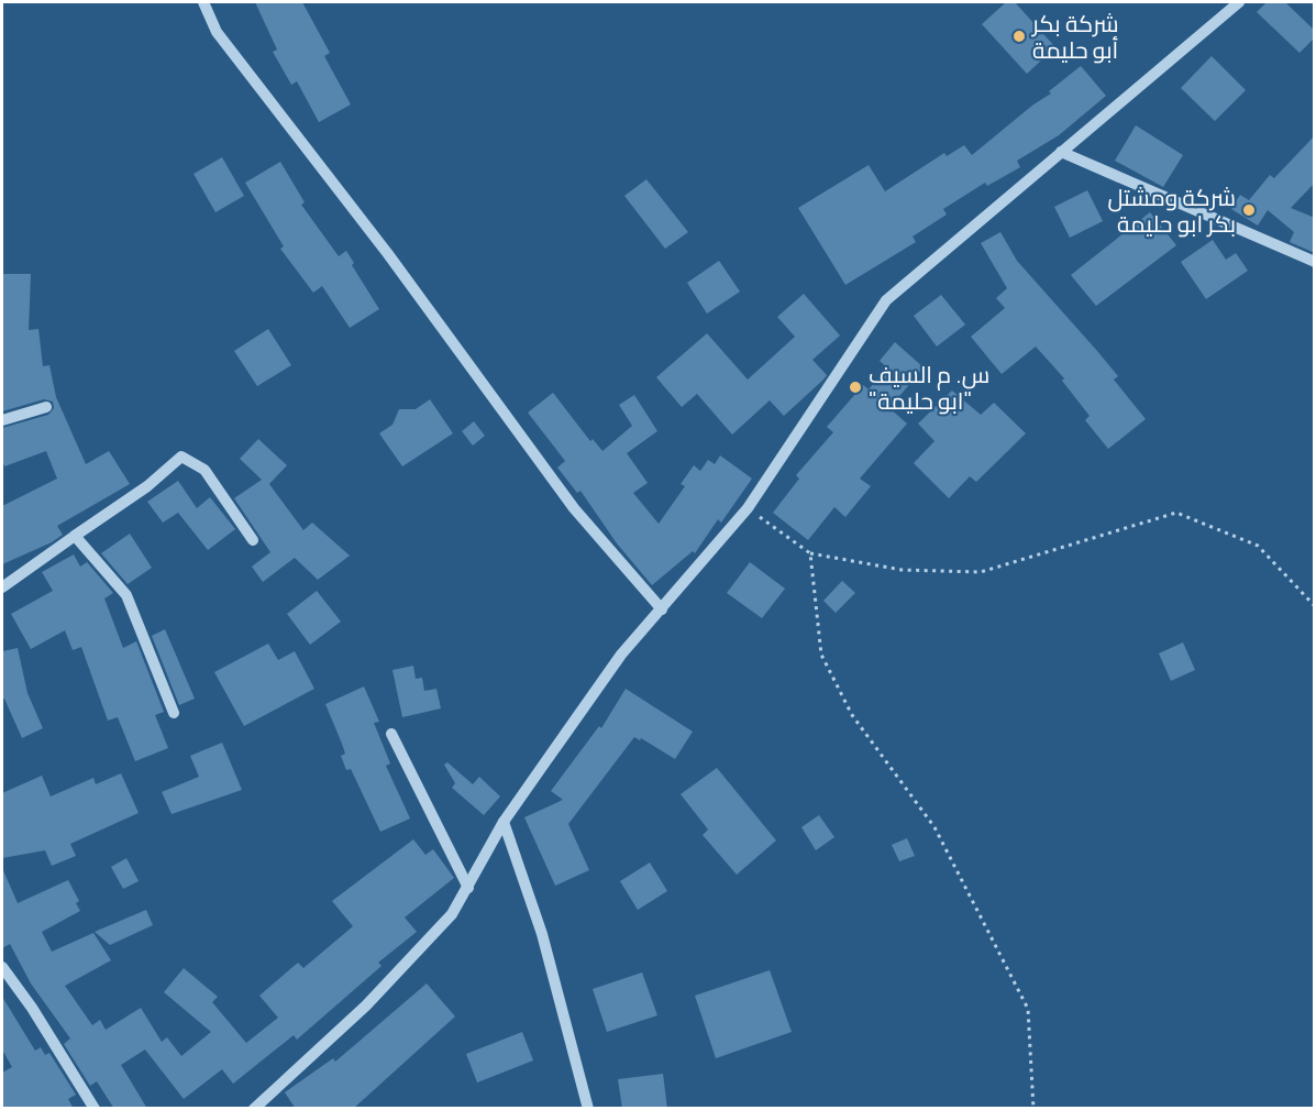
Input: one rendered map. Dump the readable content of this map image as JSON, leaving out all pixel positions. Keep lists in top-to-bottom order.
{
  "places": ["شركة بكر أبو حليمة", "شركة ومشتل بكر ابو حليمة", "س. م السيف \"ابو حليمة\""]
}
